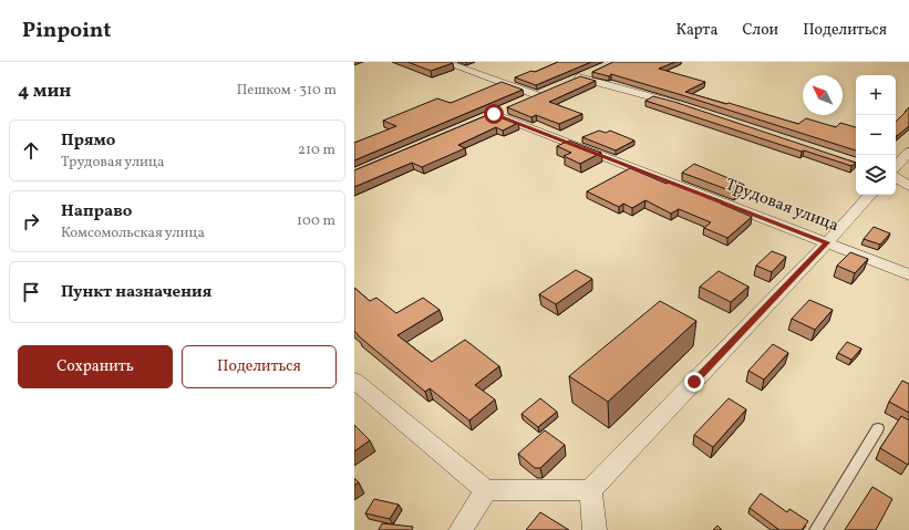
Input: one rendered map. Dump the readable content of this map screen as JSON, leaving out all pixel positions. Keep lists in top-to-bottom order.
{
  "streets": {
    "street": ["Трудовая улица"]
  },
  "north": "top left",
  "page": {
    "header": "Pinpoint",
    "nav": ["Карта", "Слои", "Поделиться"],
    "heading": ["4 мин", "Пешком · 310 m"],
    "map_buttons": ["+", "−"],
    "list": [
      ["Прямо", "Трудовая улица", "210 m"],
      ["Направо", "Комсомольская улица", "100 m"],
      "Пункт назначения"
    ],
    "buttons": ["Сохранить", "Поделиться"]
  }
}
